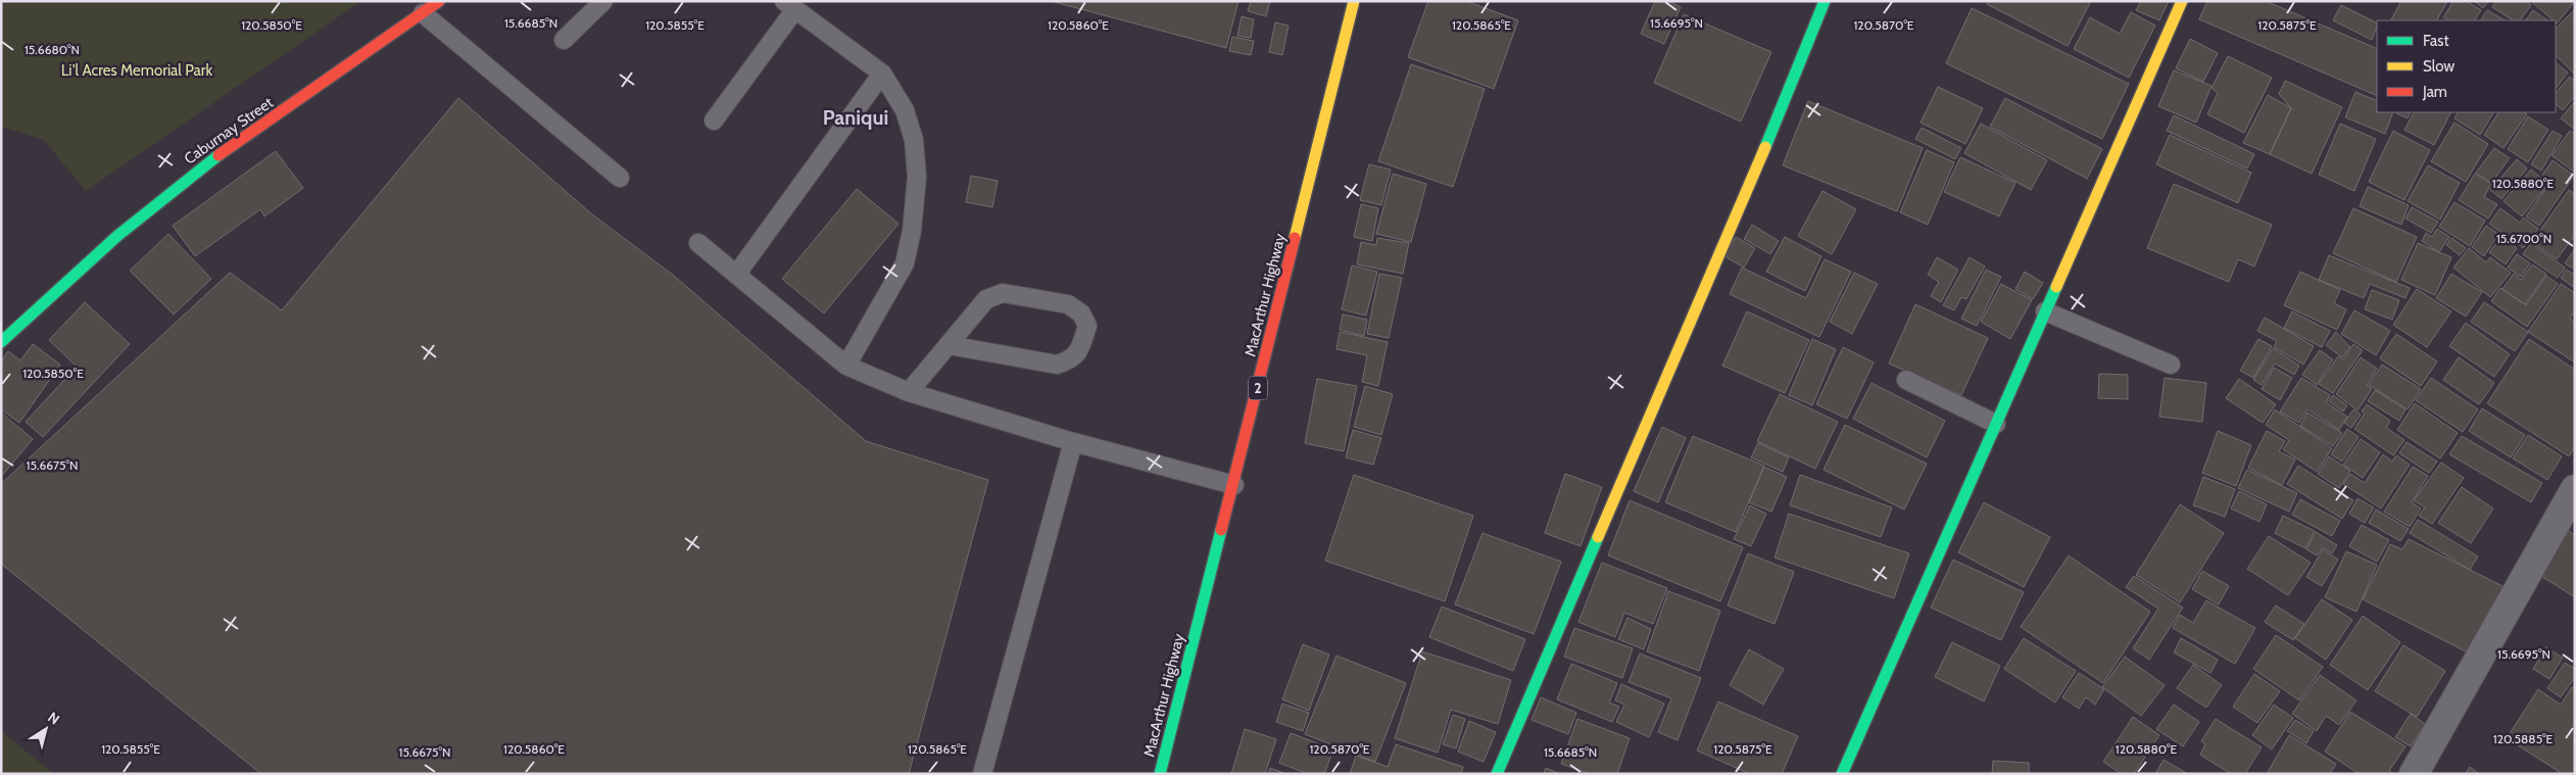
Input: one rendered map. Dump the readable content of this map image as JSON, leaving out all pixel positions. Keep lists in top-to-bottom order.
{
  "streets": {
    "main road": ["Caburnay Street", "MacArthur Highway", "2"]
  },
  "districts": ["Paniqui"],
  "parks": ["Li'l Acres Memorial Park"],
  "legend": ["Fast", "Slow", "Jam"],
  "north": "top right",
  "coordinates": [
    "15.6685°N",
    "15.6695°N",
    "120.5850°E",
    "120.5865°E",
    "120.5855°E",
    "120.5860°E",
    "120.5870°E",
    "120.5875°E",
    "15.6680°N",
    "120.5880°E",
    "15.6700°N",
    "15.6675°N",
    "120.5885°E"
  ]
}
